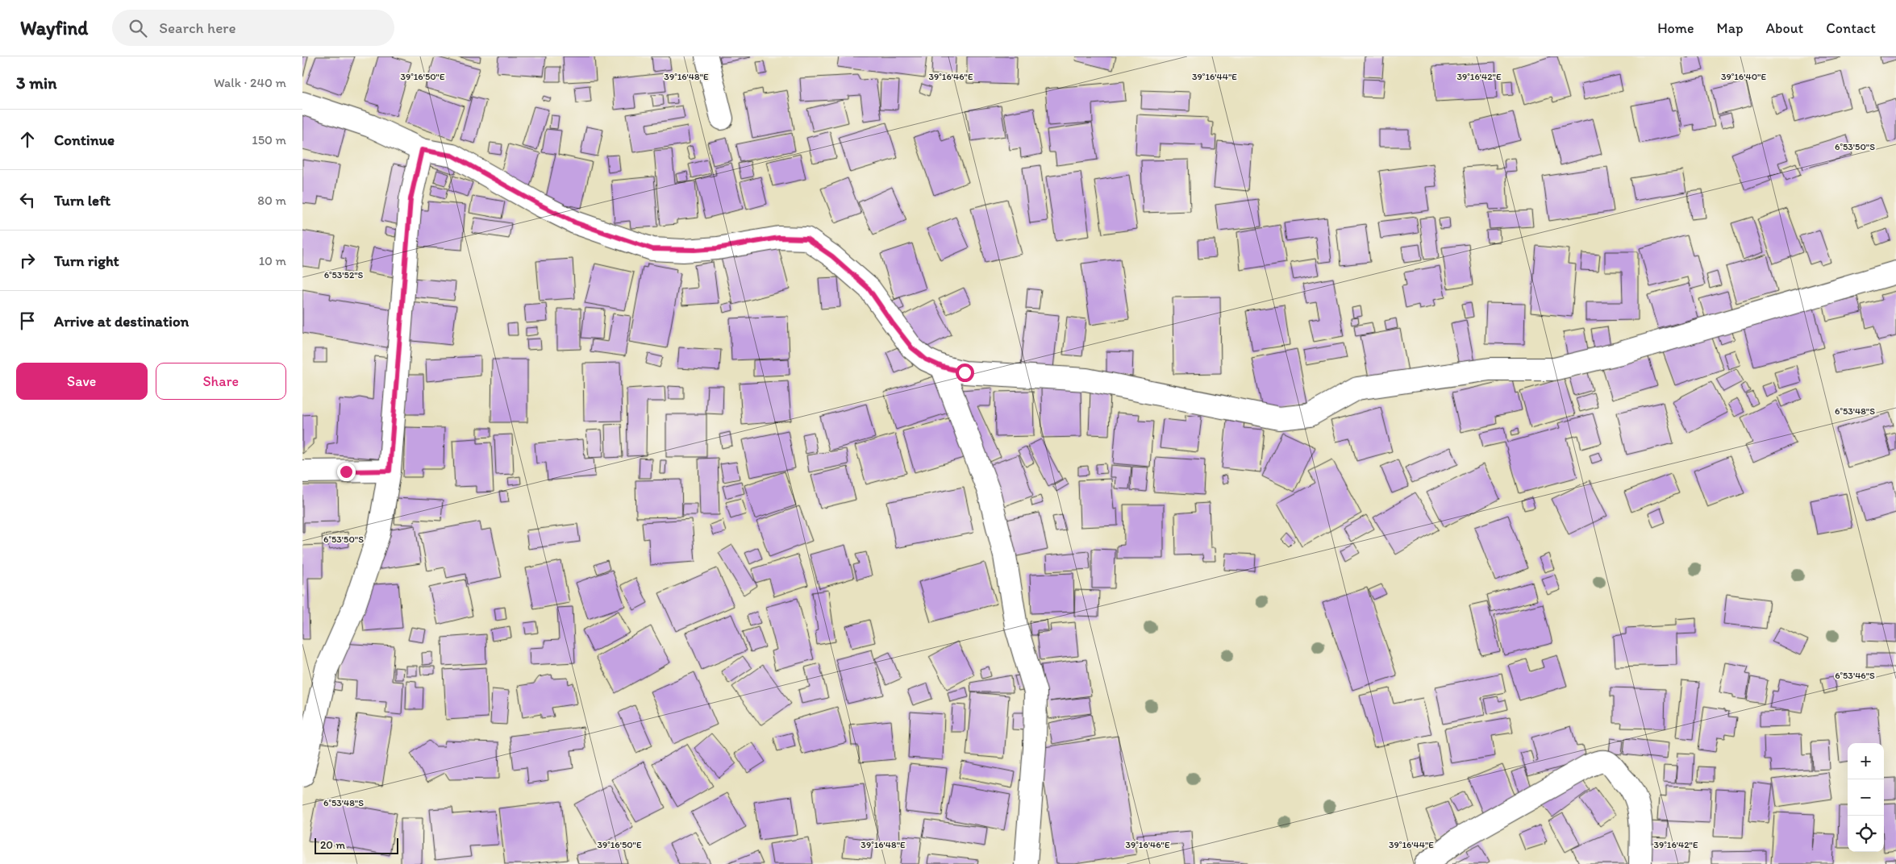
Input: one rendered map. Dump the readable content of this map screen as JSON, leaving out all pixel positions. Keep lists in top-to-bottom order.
{
  "scale_bar": "20 m",
  "page": {
    "header": "Wayfind",
    "search": "Search here",
    "nav": [
      "Home",
      "Map",
      "About",
      "Contact"
    ],
    "heading": ["3 min", "Walk · 240 m"],
    "list": [
      ["Continue", "150 m"],
      ["Turn left", "80 m"],
      ["Turn right", "10 m"],
      "Arrive at destination"
    ],
    "buttons": ["Save", "Share"],
    "map_buttons": ["+", "−"],
    "scale": "20 m"
  },
  "coordinates": [
    "39°16'50\"E",
    "39°16'48\"E",
    "39°16'46\"E",
    "39°16'44\"E",
    "39°16'42\"E",
    "39°16'40\"E",
    "6°53'50\"S",
    "6°53'52\"S",
    "6°53'48\"S",
    "6°53'46\"S"
  ]
}
